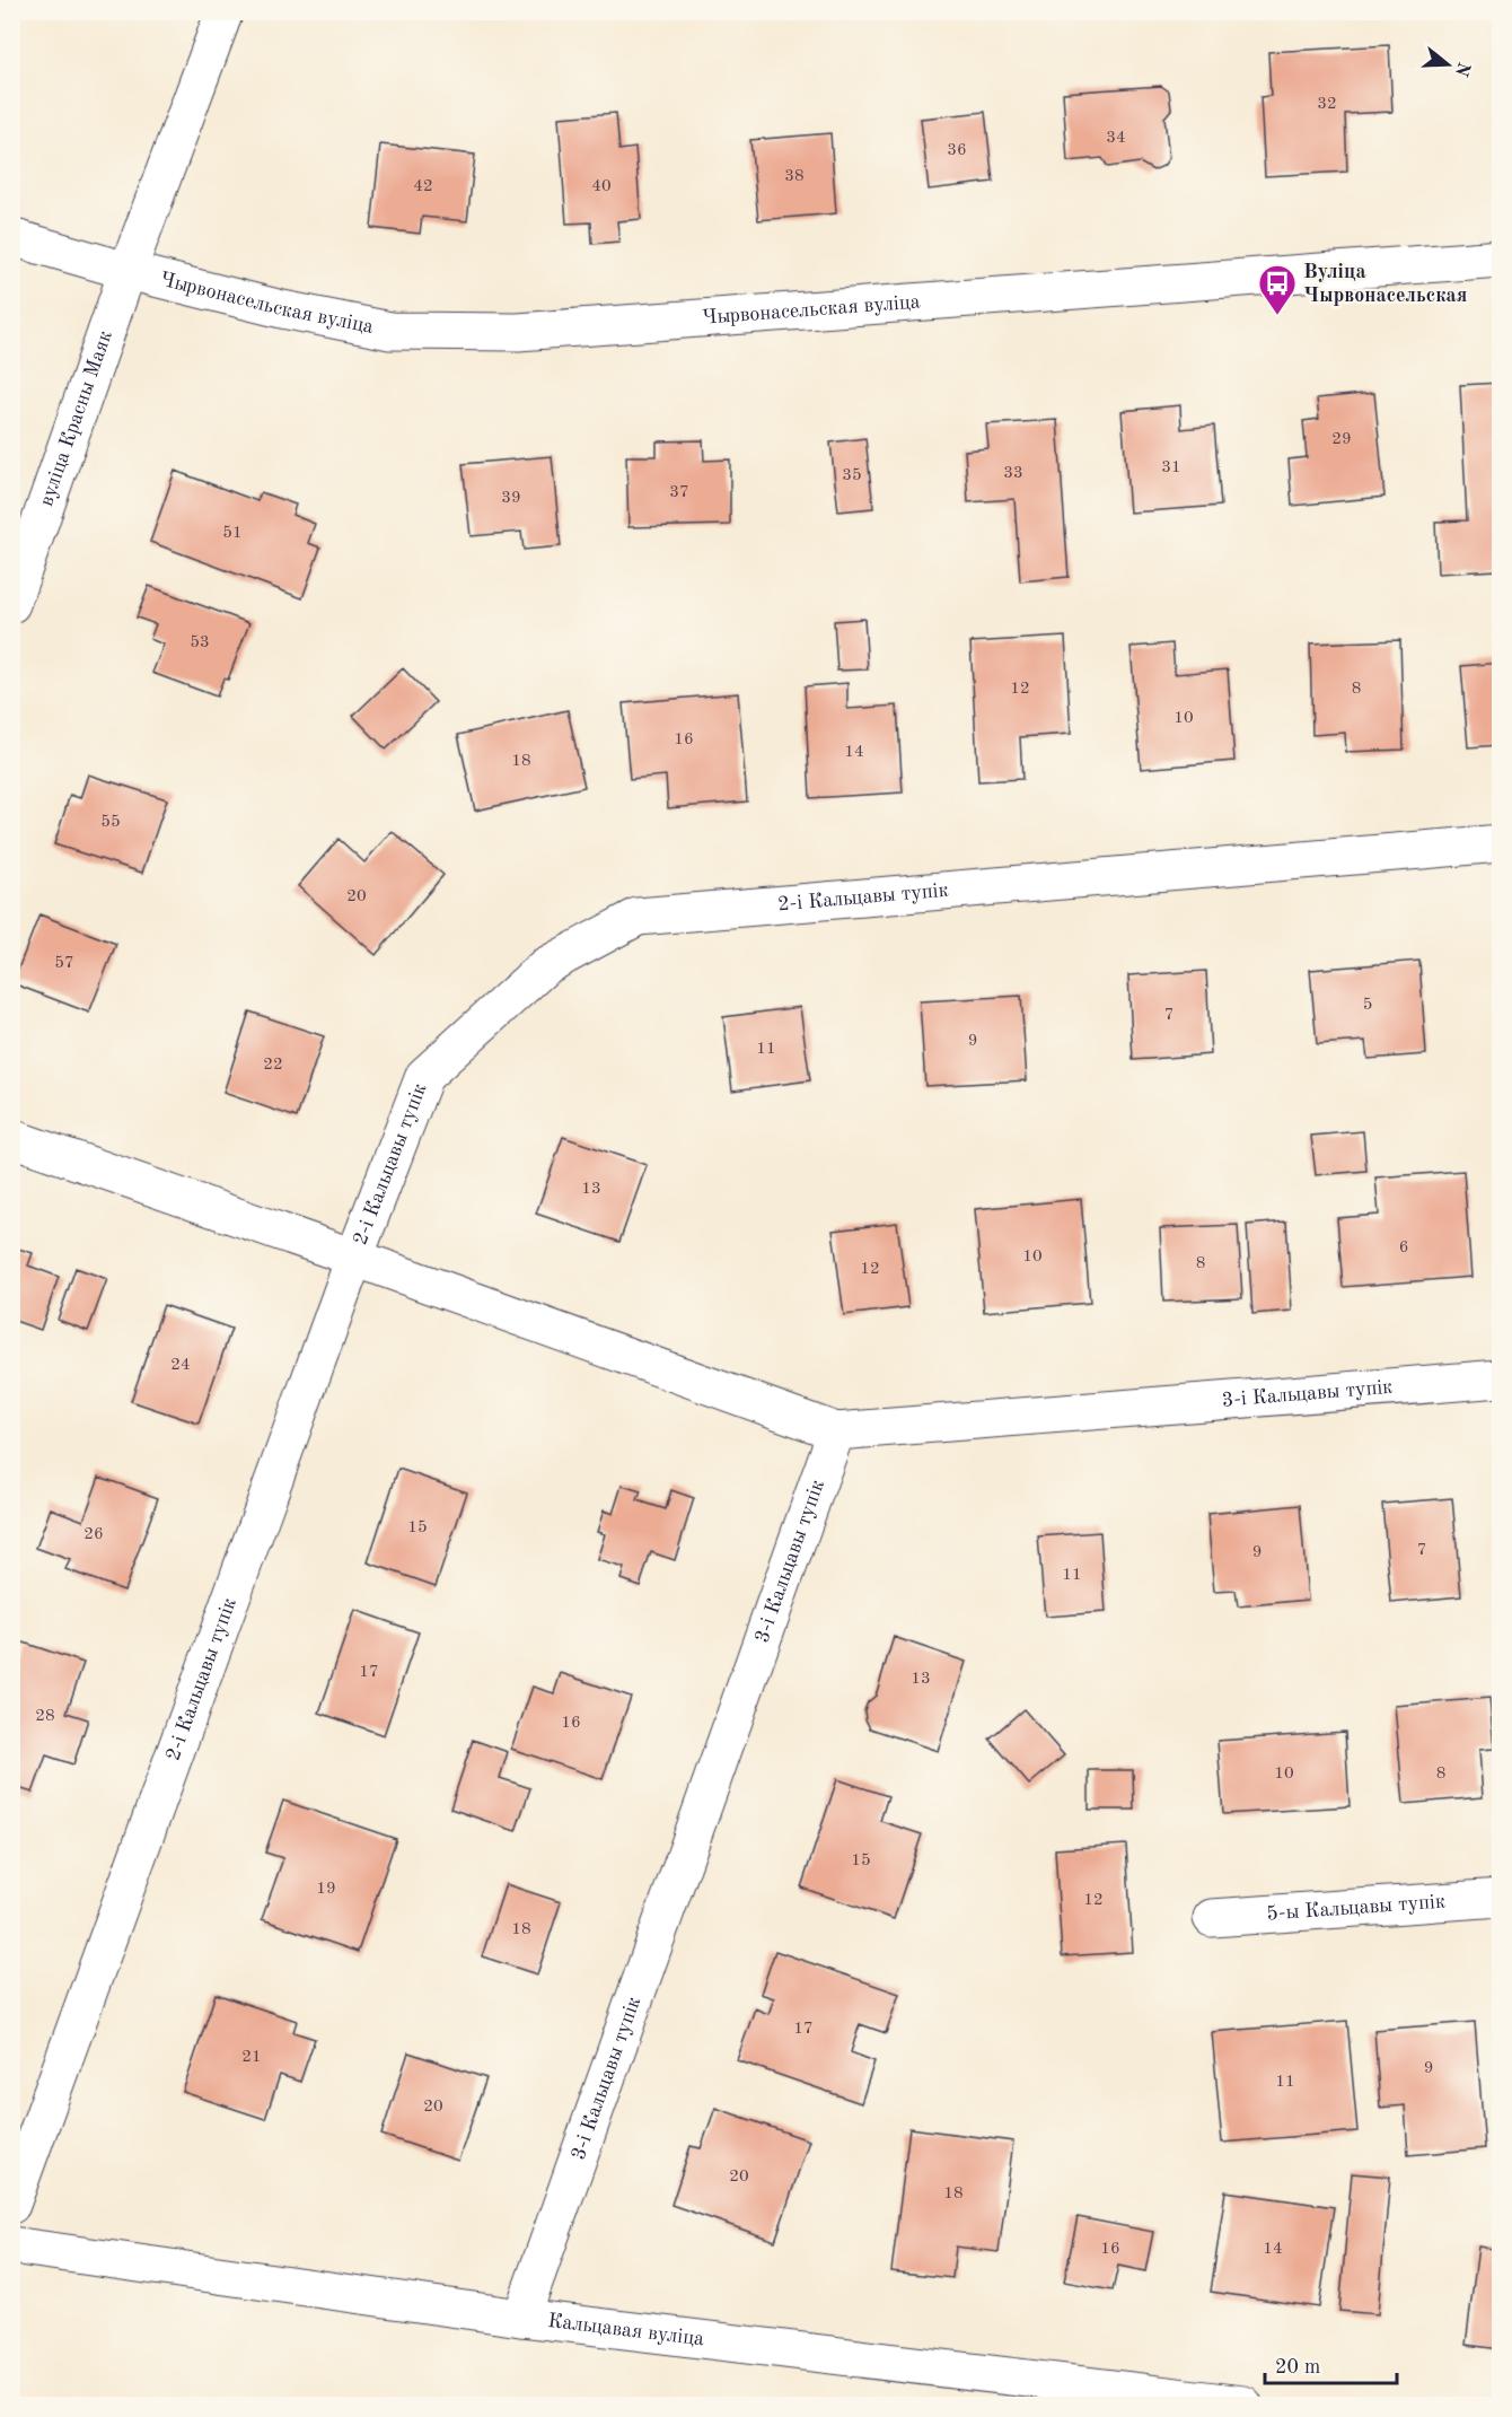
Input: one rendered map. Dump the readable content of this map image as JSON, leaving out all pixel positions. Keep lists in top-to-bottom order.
{
  "streets": {
    "street": [
      "Чырвонасельская вуліца",
      "вуліца Красны Маяк",
      "2-і Кальцавы тупік",
      "3-і Кальцавы тупік",
      "5-ы Кальцавы тупік",
      "Кальцавая вуліца"
    ]
  },
  "crossings": [
    ["Чырвонасельская вуліца", "вуліца Красны Маяк"],
    ["3-і Кальцавы тупік", "Кальцавая вуліца"]
  ],
  "places": {
    "bus stop": ["Вуліца Чырвонасельская"]
  },
  "house_numbers": [
    "32",
    "34",
    "36",
    "38",
    "42",
    "40",
    "29",
    "31",
    "33",
    "35",
    "37",
    "39",
    "51",
    "53",
    "12",
    "8",
    "10",
    "16",
    "14",
    "18",
    "55",
    "20",
    "57",
    "5",
    "7",
    "9",
    "11",
    "22",
    "13",
    "6",
    "10",
    "8",
    "12",
    "24",
    "15",
    "26",
    "7",
    "9",
    "11",
    "17",
    "13",
    "28",
    "16",
    "10",
    "8",
    "15",
    "19",
    "12",
    "18",
    "17",
    "21",
    "9",
    "11",
    "20",
    "20",
    "18",
    "16",
    "14"
  ],
  "scale_bar": "20 m",
  "north": "right"
}
